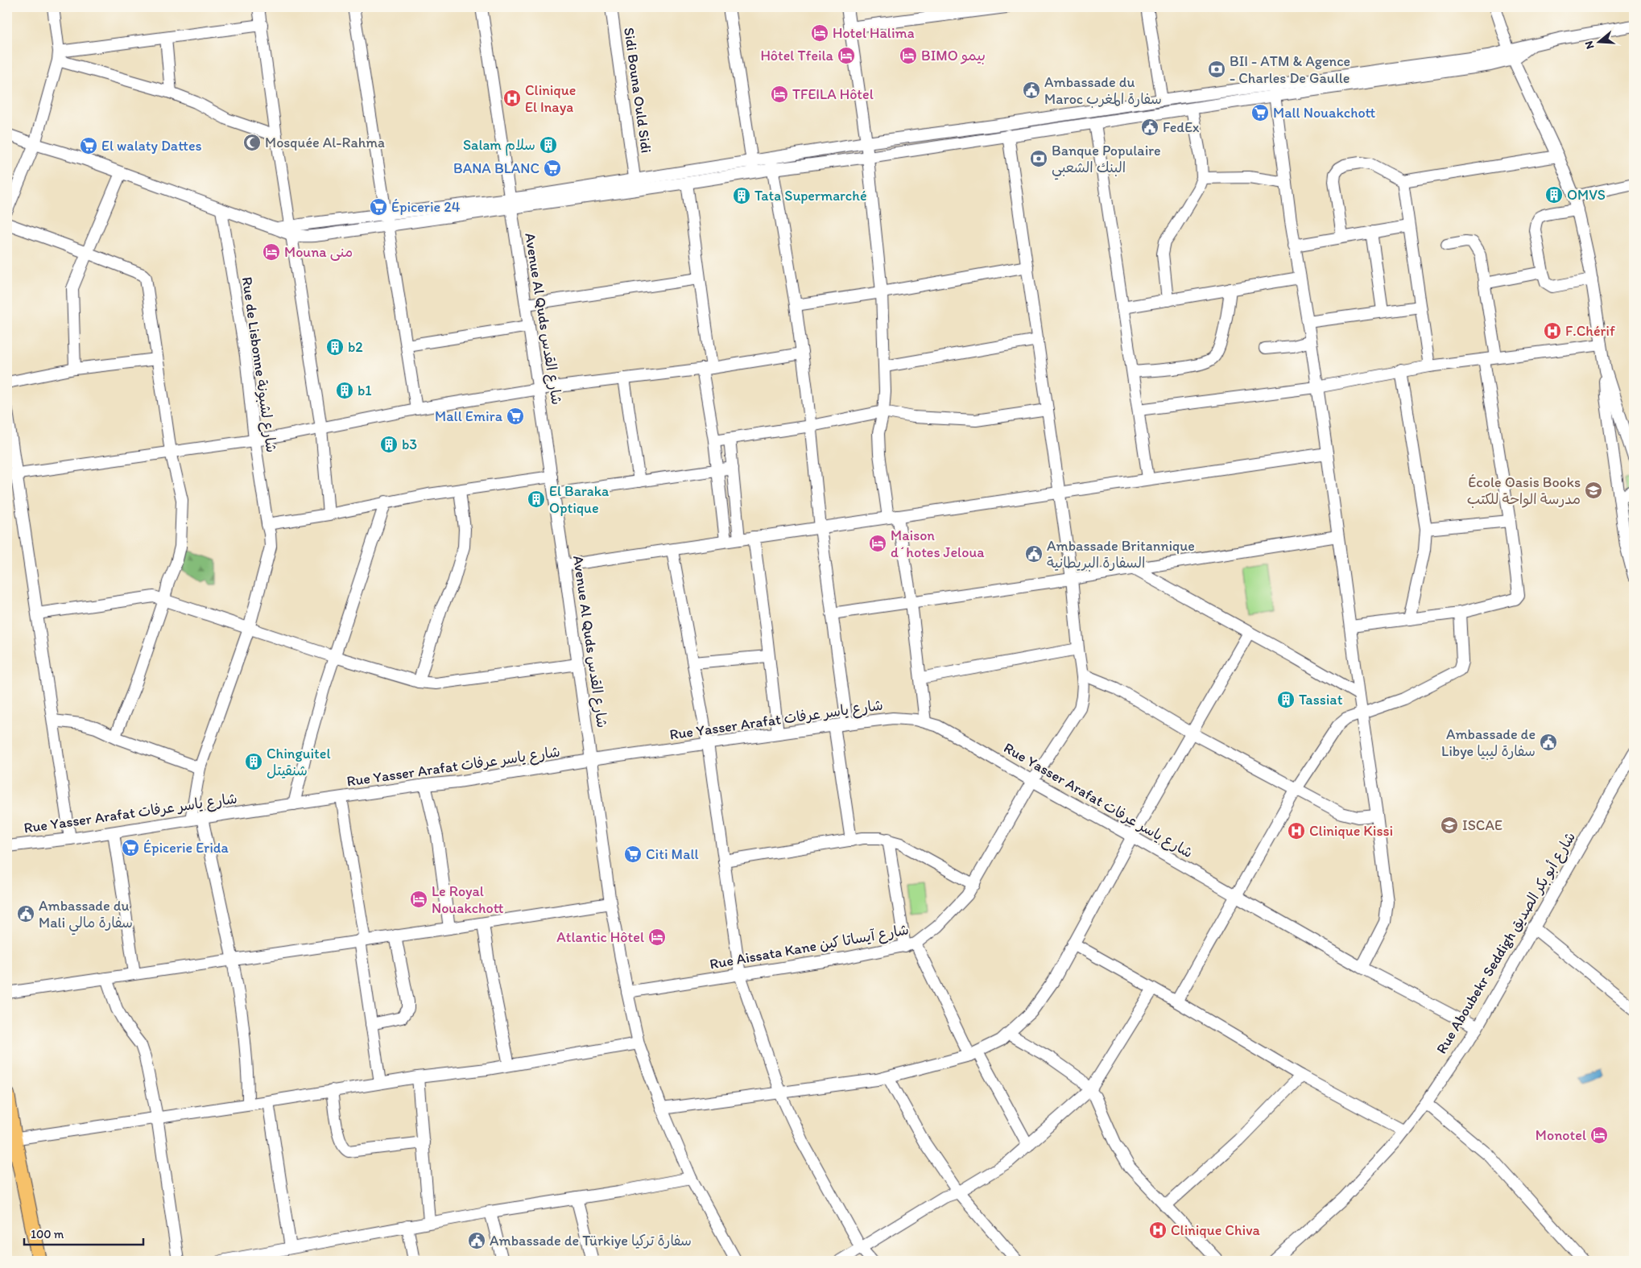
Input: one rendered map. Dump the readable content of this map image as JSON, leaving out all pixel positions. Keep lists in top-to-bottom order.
{
  "streets": {
    "street": [
      "Sidi Bouna Ould Sidi",
      "Avenue Al Quds شارع القدس",
      "Rue de Lisbonne شارع لشبونة",
      "Rue Yasser Arafat شارع ياسر عرفات",
      "Rue Aboubekr Seddigh شارع أبو بكر الصديق",
      "Rue Aissata Kane شارع آيساتا كين"
    ]
  },
  "crossings": [
    ["Avenue Al Quds شارع القدس", "Rue Yasser Arafat شارع ياسر عرفات"],
    ["Avenue Al Quds شارع القدس", "Rue Aissata Kane شارع آيساتا كين"],
    ["Rue de Lisbonne شارع لشبونة", "Rue Yasser Arafat شارع ياسر عرفات"],
    ["Rue Yasser Arafat شارع ياسر عرفات", "Rue Aboubekr Seddigh شارع أبو بكر الصديق"],
    ["Rue Yasser Arafat شارع ياسر عرفات", "Rue Aissata Kane شارع آيساتا كين"]
  ],
  "places": {
    "hotel": [
      "Hotel Halima",
      "Hôtel Tfeila",
      "BIMO بيمو",
      "TFEILA Hôtel",
      "Mouna منى",
      "Maison d´hotes Jeloua",
      "Le Royal Nouakchott",
      "Atlantic Hôtel",
      "Monotel"
    ],
    "bank": ["BII - ATM & Agence - Charles De Gaulle", "Banque Populaire البنك الشعبي"],
    "public building": [
      "Ambassade du Maroc سفارة المغرب",
      "FedEx",
      "Ambassade Britannique السفارة البريطانية",
      "Ambassade de Libye سفارة ليبيا",
      "Ambassade du Mali سفارة مالي",
      "Ambassade de Türkiye سفارة تركيا"
    ],
    "hospital": [
      "Clinique El Inaya",
      "F.Chérif",
      "Clinique Kissi",
      "Clinique Chiva"
    ],
    "supermarket": [
      "Mall Nouakchott",
      "El walaty Dattes",
      "BANA BLANC",
      "Épicerie 24",
      "Mall Emira",
      "Épicerie Erida",
      "Citi Mall"
    ],
    "mosque": ["Mosquée Al-Rahma"],
    "building": [
      "Salam سلام",
      "OMVS",
      "Tata Supermarché",
      "b2",
      "b1",
      "b3",
      "El Baraka Optique",
      "Tassiat",
      "Chinguitel شنقيتل"
    ],
    "school or university": ["École Oasis Books مدرسة الواحة للكتب", "ISCAE"]
  },
  "scale_bar": "100 m",
  "north": "left"
}
